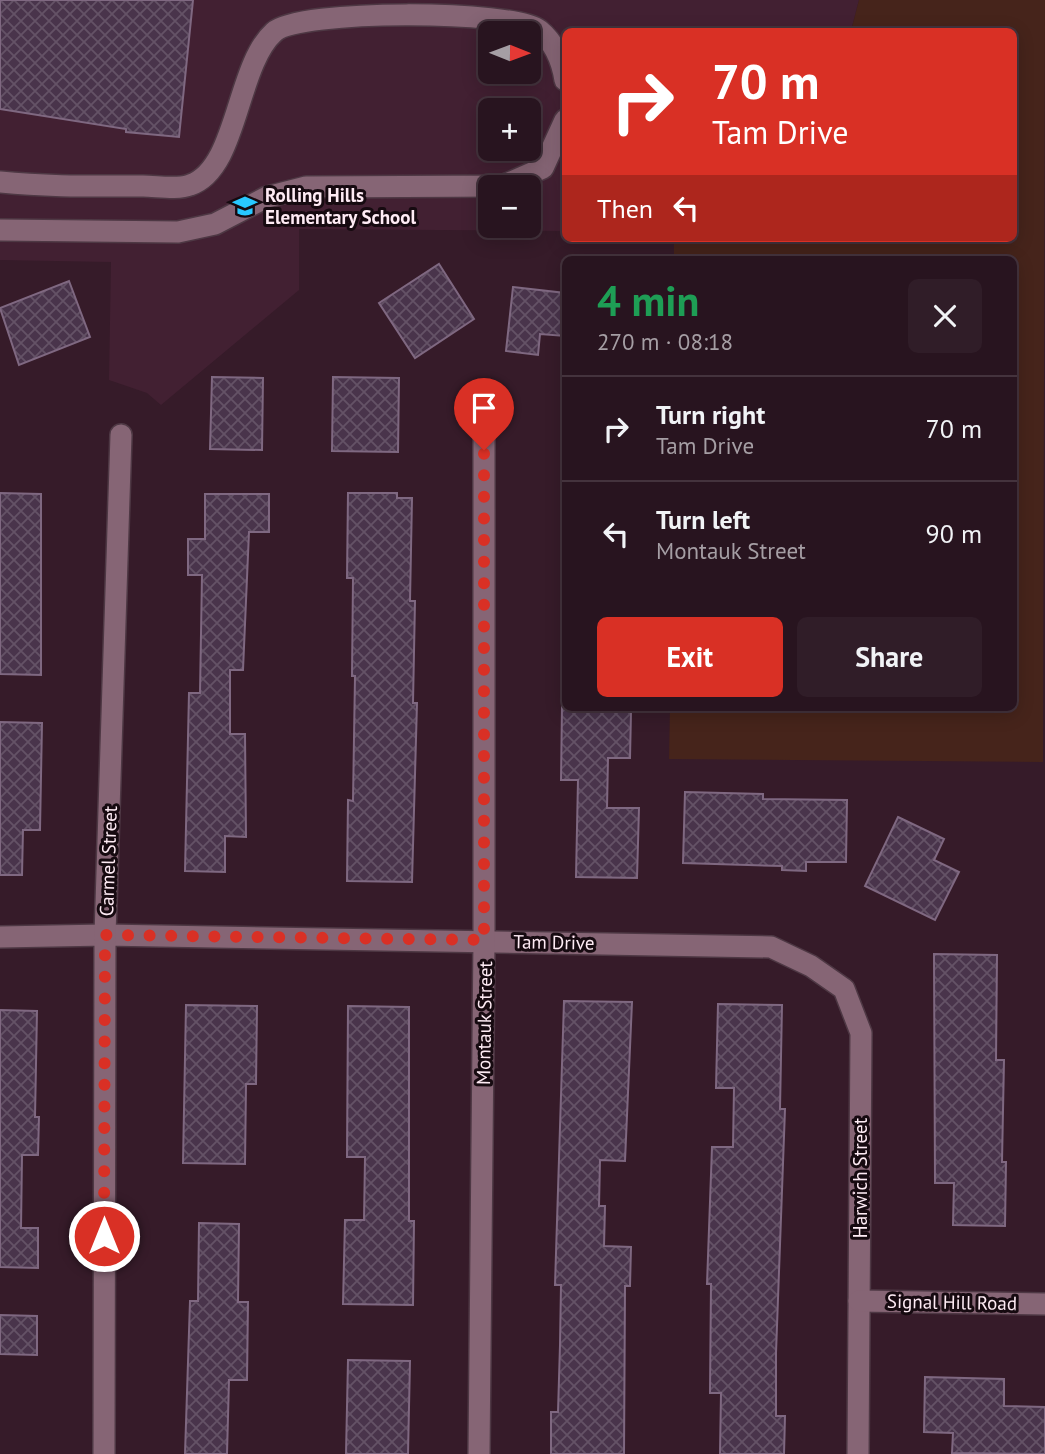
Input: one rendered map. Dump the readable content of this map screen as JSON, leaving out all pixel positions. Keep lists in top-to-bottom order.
{
  "streets": {
    "street": [
      "Carmel Street",
      "Tam Drive",
      "Montauk Street",
      "Harwich Street",
      "Signal Hill Road"
    ]
  },
  "crossings": [
    ["Carmel Street", "Tam Drive"],
    ["Tam Drive", "Montauk Street"],
    ["Tam Drive", "Harwich Street"],
    ["Harwich Street", "Signal Hill Road"]
  ],
  "places": {
    "school or university": ["Rolling Hills Elementary School"]
  },
  "north": "right",
  "page": {
    "map_buttons": ["+", "−"],
    "turn": ["70 m", "Tam Drive"],
    "then": "Then",
    "heading": ["4 min", "270 m · 08:18"],
    "list": [
      {
        "name": "Turn right",
        "note": "Tam Drive",
        "value": "70 m"
      },
      {
        "name": "Turn left",
        "note": "Montauk Street",
        "value": "90 m"
      }
    ],
    "buttons": ["Exit", "Share"]
  }
}
